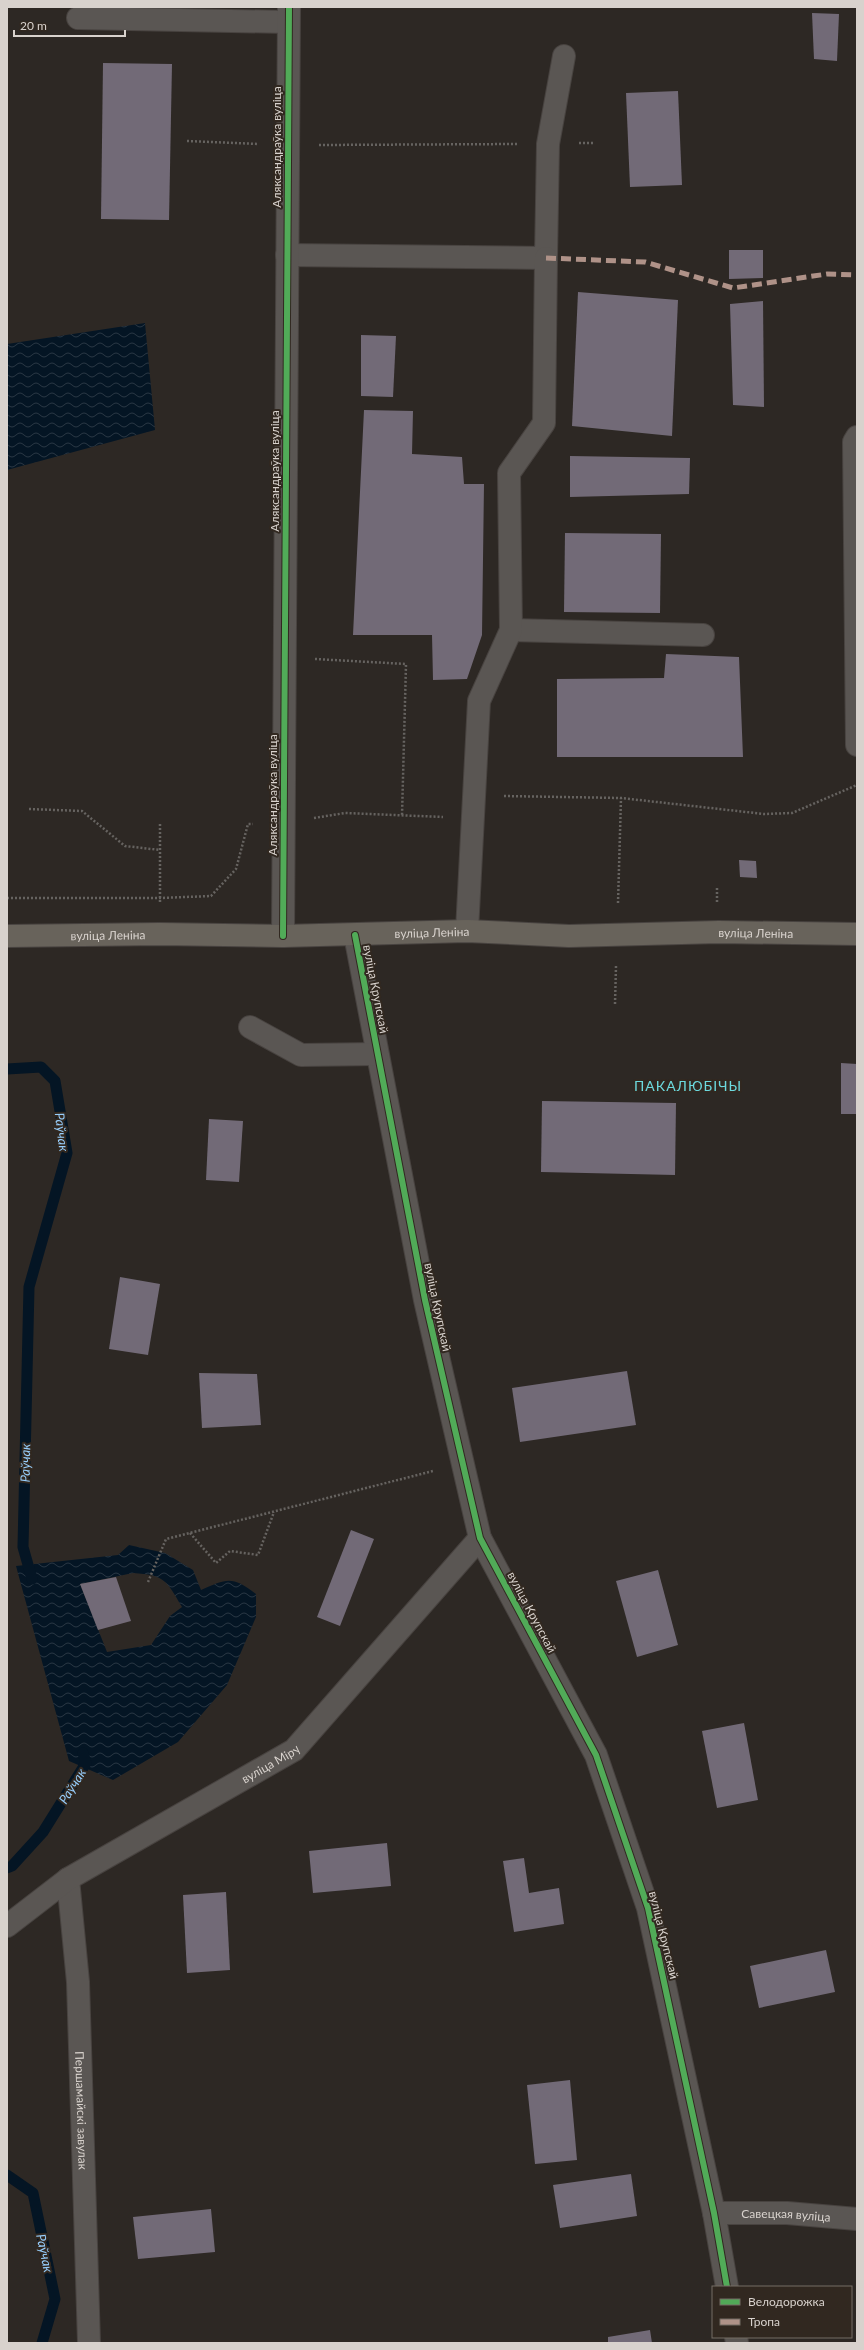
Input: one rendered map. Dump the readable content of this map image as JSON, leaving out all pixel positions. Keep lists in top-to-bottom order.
{
  "streets": {
    "main road": ["вуліца Леніна"],
    "street": [
      "Аляксандраўка вуліца",
      "вуліца Крупскай",
      "вуліца Міру",
      "Першамайскі завулак",
      "Савецкая вуліца"
    ]
  },
  "crossings": [
    ["Аляксандраўка вуліца", "вуліца Леніна"],
    ["вуліца Леніна", "вуліца Крупскай"],
    ["вуліца Крупскай", "вуліца Міру"],
    ["вуліца Крупскай", "Савецкая вуліца"],
    ["вуліца Міру", "Першамайскі завулак"]
  ],
  "districts": ["ПАКАЛЮБІЧЫ"],
  "water": ["Раўчак"],
  "legend": ["Велодорожка", "Тропа"],
  "scale_bar": "20 m"
}
